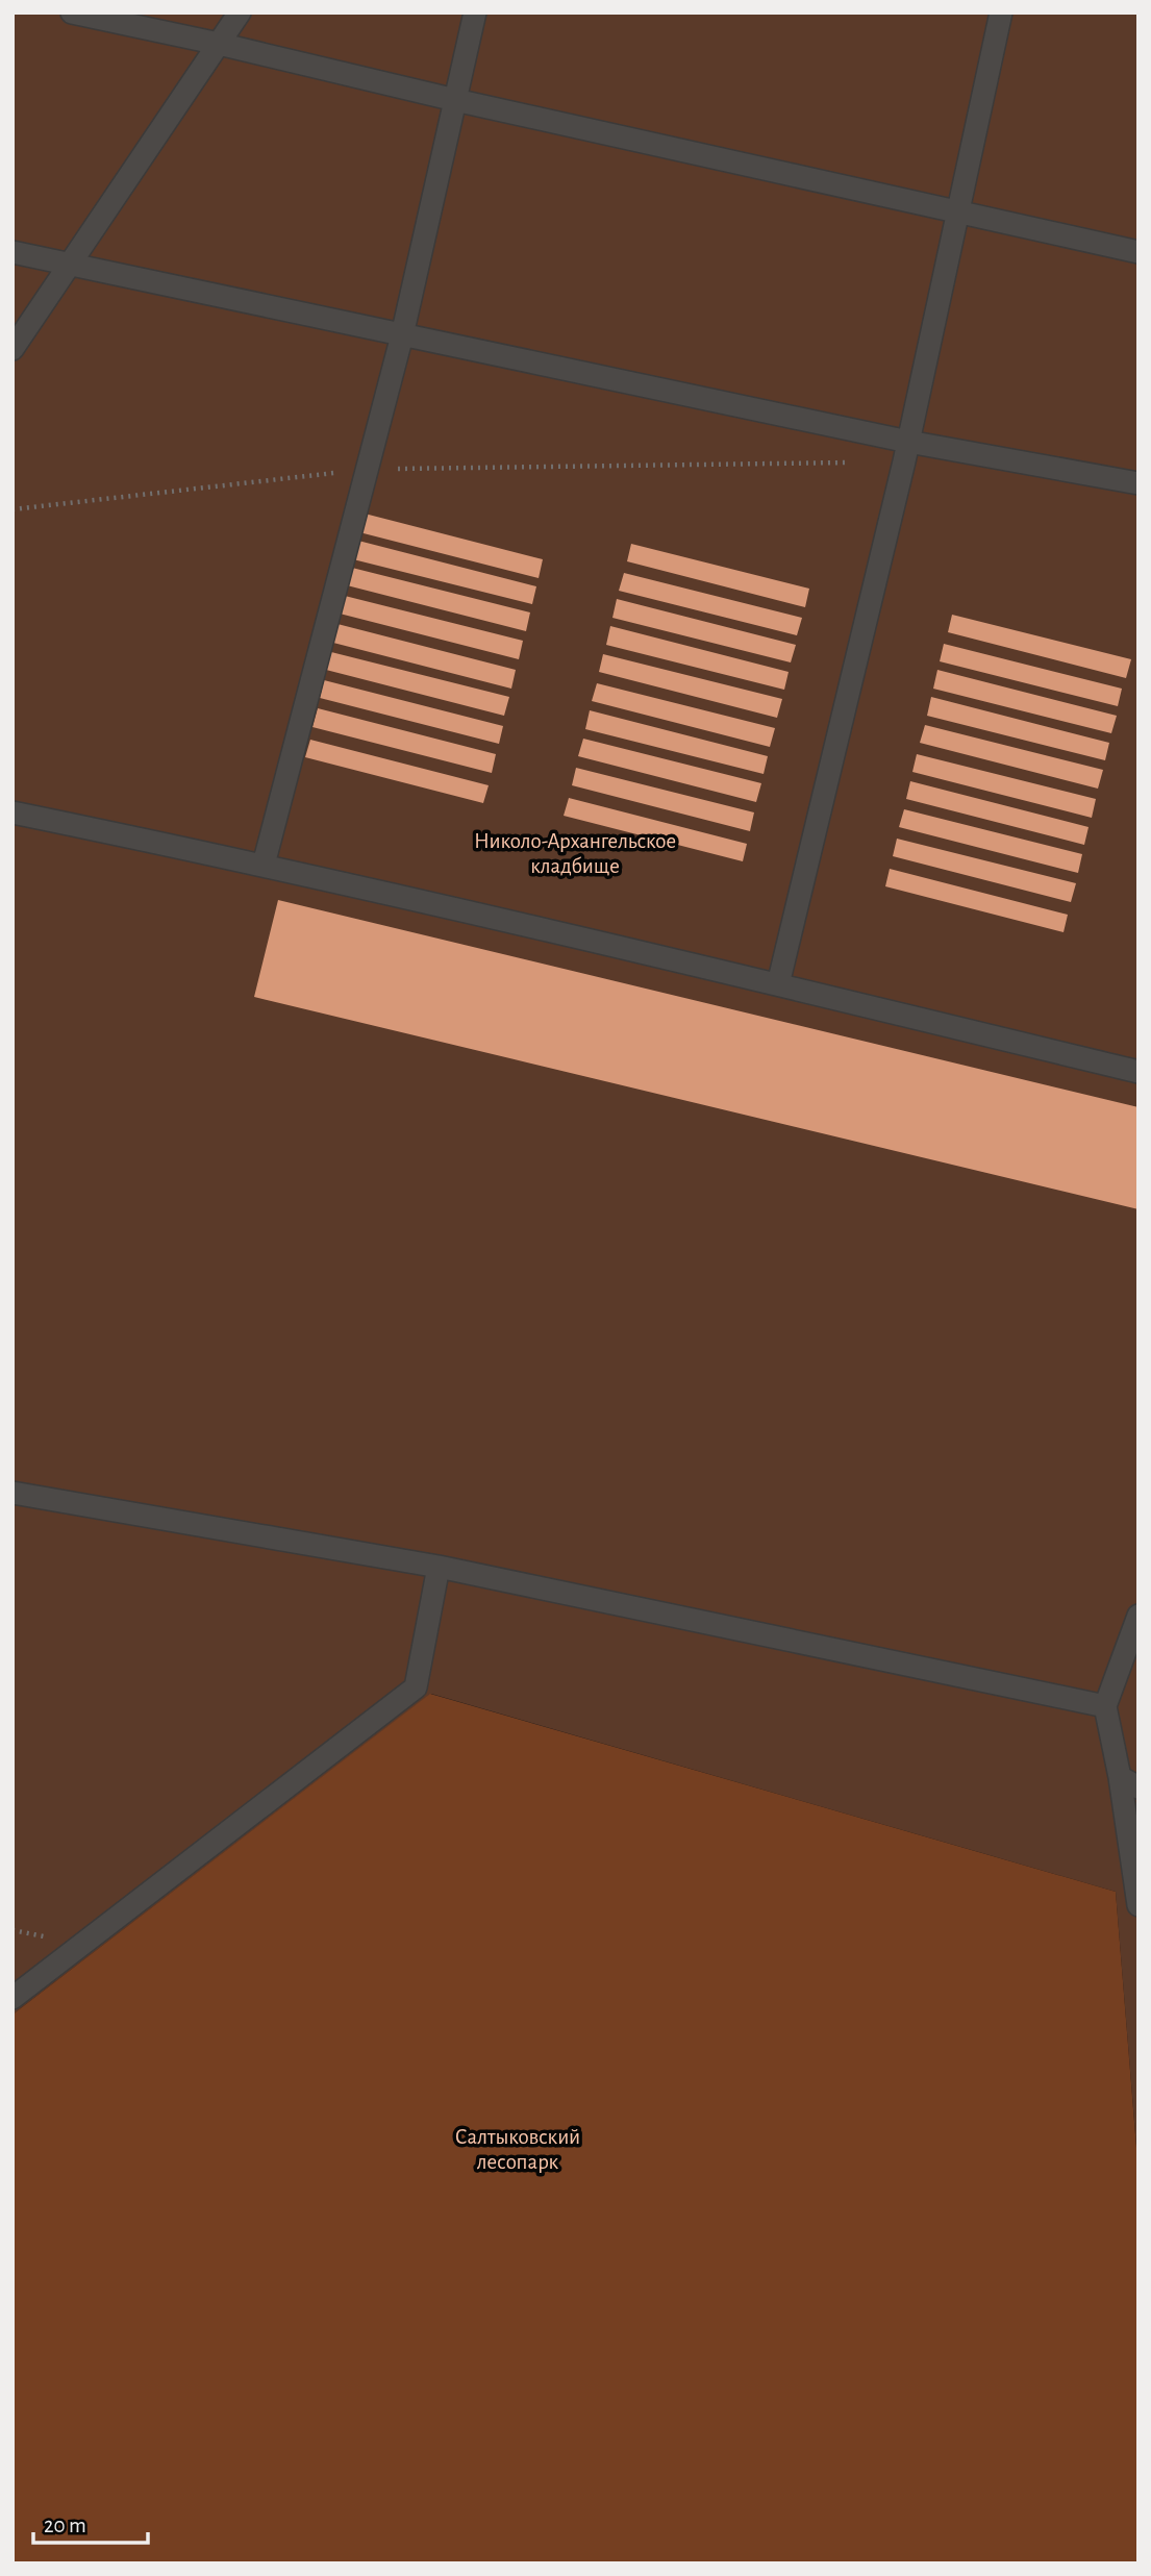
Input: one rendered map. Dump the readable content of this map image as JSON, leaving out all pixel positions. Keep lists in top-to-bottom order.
{
  "parks": ["Николо-Архангельское кладбище", "Салтыковский лесопарк"],
  "scale_bar": "20 m"
}
